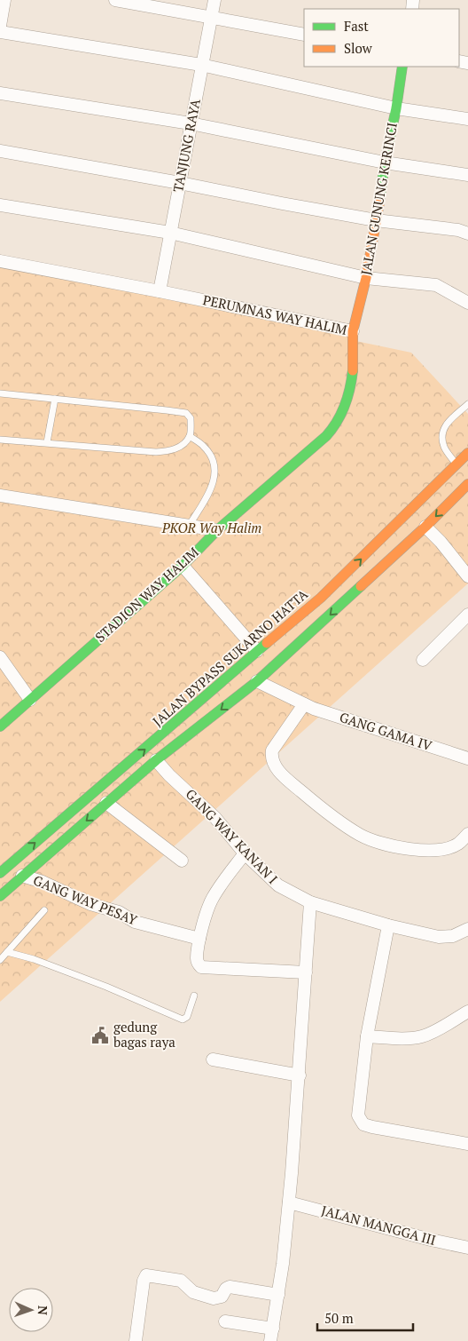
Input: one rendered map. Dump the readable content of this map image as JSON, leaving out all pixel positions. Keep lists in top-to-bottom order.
{
  "streets": {
    "main road": [
      "JALAN GUNUNG KERINCI",
      "PERUMNAS WAY HALIM",
      "STADION WAY HALIM",
      "JALAN BYPASS SUKARNO HATTA"
    ],
    "street": [
      "TANJUNG RAYA",
      "GANG GAMA IV",
      "GANG WAY KANAN I",
      "GANG WAY PESAY",
      "JALAN MANGGA III"
    ]
  },
  "crossings": [
    ["TANJUNG RAYA", "PERUMNAS WAY HALIM"],
    ["JALAN GUNUNG KERINCI", "PERUMNAS WAY HALIM"],
    ["PERUMNAS WAY HALIM", "STADION WAY HALIM"]
  ],
  "parks": ["PKOR Way Halim"],
  "places": {
    "public building": ["gedung bagas raya"]
  },
  "legend": ["Fast", "Slow"],
  "scale_bar": "50 m",
  "north": "right"
}
